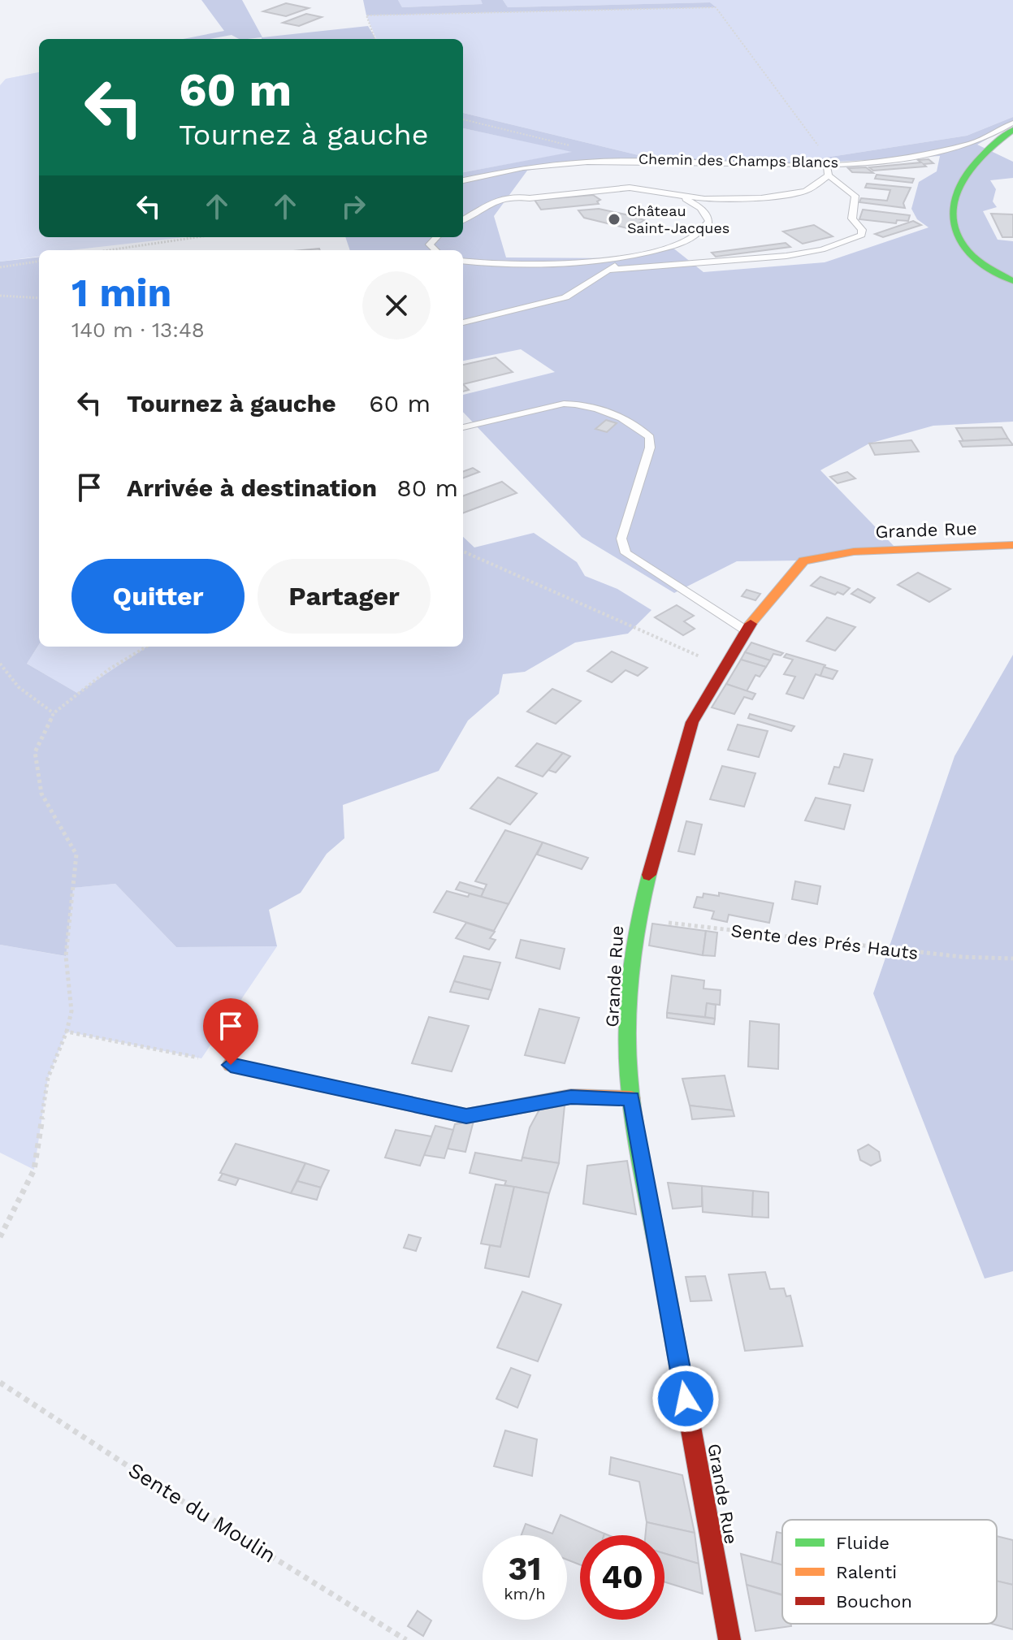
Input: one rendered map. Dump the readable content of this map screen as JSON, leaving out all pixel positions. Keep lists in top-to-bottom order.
{
  "streets": {
    "street": ["Grande Rue"],
    "lane": ["Chemin des Champs Blancs"],
    "path": ["Sente des Prés Hauts", "Sente du Moulin"]
  },
  "crossings": [
    ["Grande Rue", "Sente des Prés Hauts"]
  ],
  "places": ["Château Saint-Jacques"],
  "legend": ["Fluide", "Ralenti", "Bouchon"],
  "page": {
    "turn": ["60 m", "Tournez à gauche"],
    "heading": ["1 min", "140 m · 13:48"],
    "list": [
      {
        "name": "Tournez à gauche",
        "value": "60 m"
      },
      {
        "name": "Arrivée à destination",
        "value": "80 m"
      }
    ],
    "buttons": ["Quitter", "Partager"],
    "speed": "31 km/h",
    "limit": "40"
  }
}
